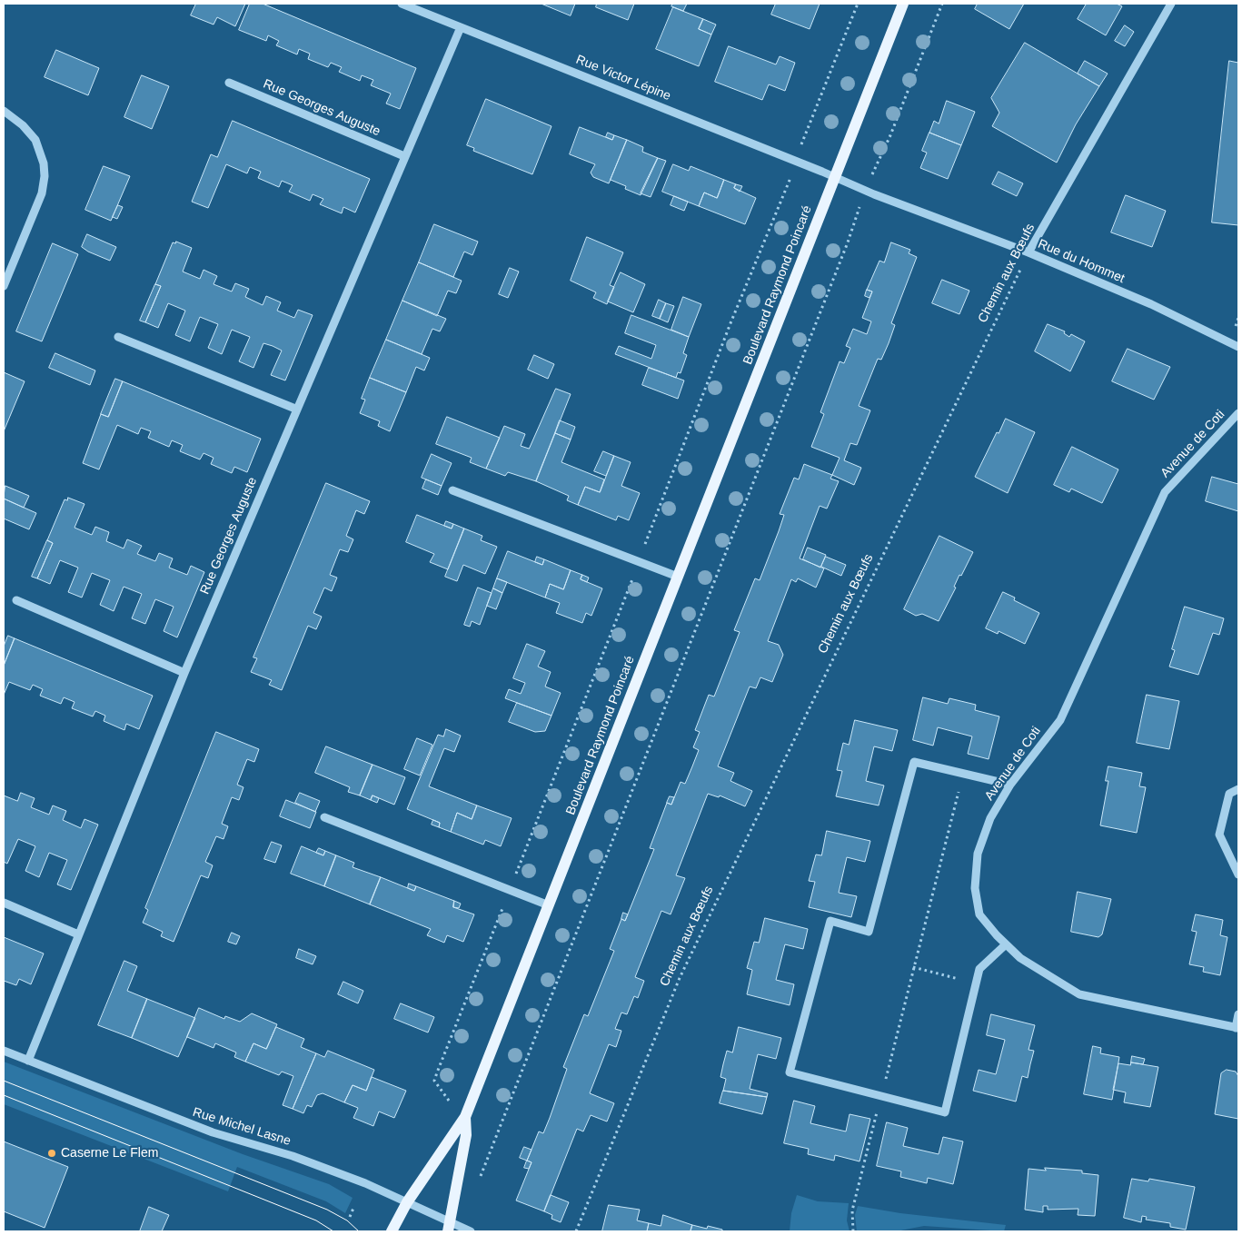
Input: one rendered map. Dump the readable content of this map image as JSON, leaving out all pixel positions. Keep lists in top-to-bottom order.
{
  "streets": {
    "main road": ["Boulevard Raymond Poincaré"],
    "street": [
      "Rue Victor Lépine",
      "Rue Georges Auguste",
      "Rue du Hommet",
      "Chemin aux Bœufs",
      "Avenue de Coti",
      "Rue Michel Lasne"
    ]
  },
  "crossings": [
    ["Rue Victor Lépine", "Rue Georges Auguste"],
    ["Rue Victor Lépine", "Rue du Hommet"],
    ["Rue Victor Lépine", "Boulevard Raymond Poincaré"],
    ["Rue Georges Auguste", "Rue Michel Lasne"],
    ["Rue du Hommet", "Chemin aux Bœufs"],
    ["Rue du Hommet", "Boulevard Raymond Poincaré"],
    ["Boulevard Raymond Poincaré", "Rue Michel Lasne"]
  ],
  "places": ["Caserne Le Flem"]
}
